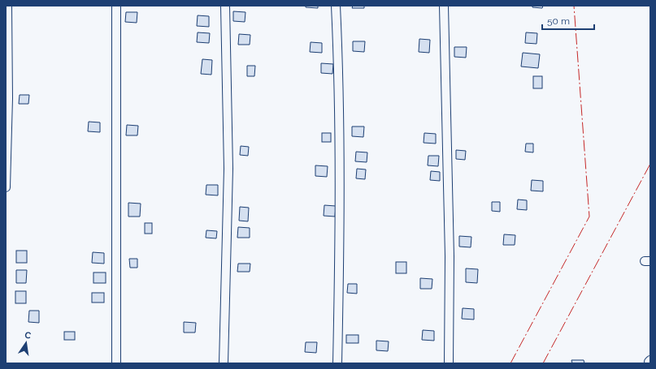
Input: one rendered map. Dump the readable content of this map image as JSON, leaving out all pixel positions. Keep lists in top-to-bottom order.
{
  "scale_bar": "50 m",
  "north": "top"
}
